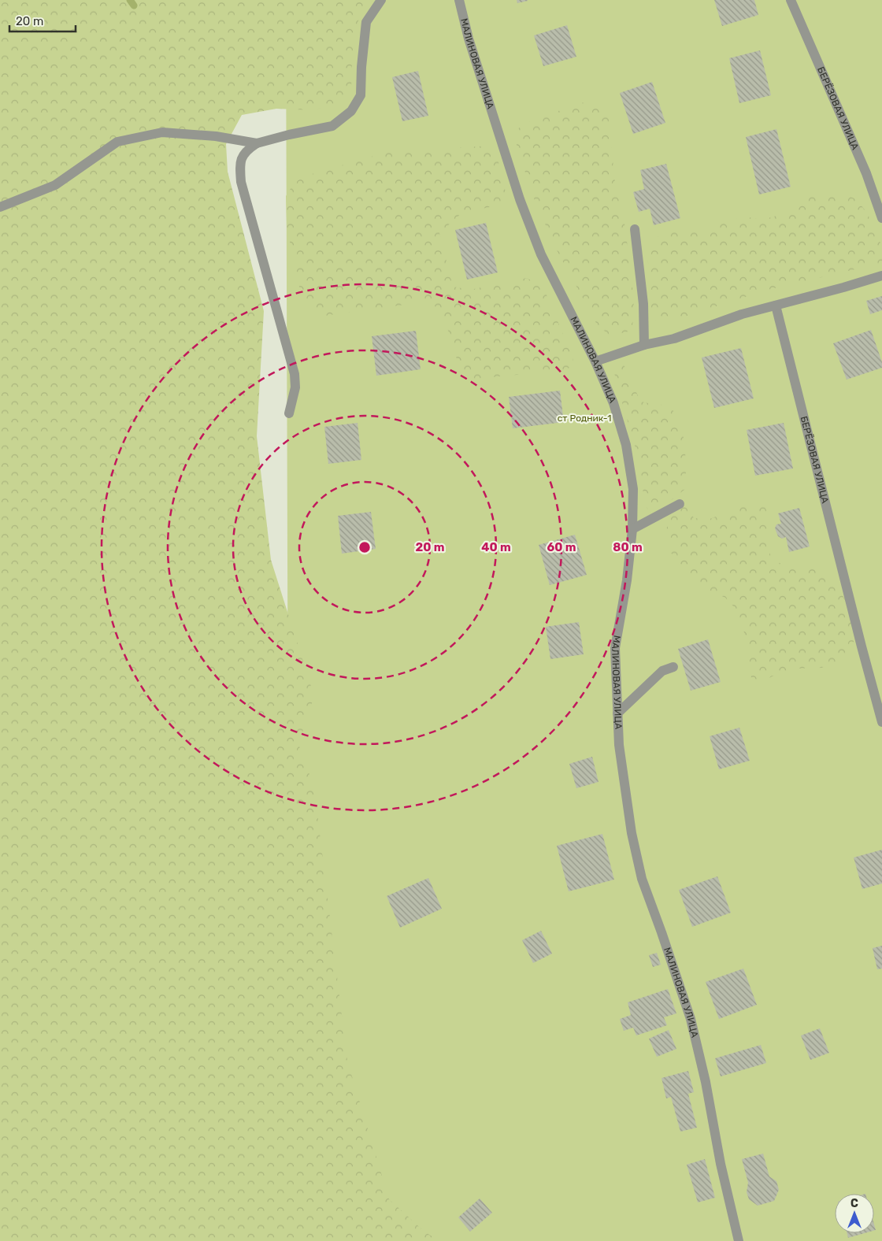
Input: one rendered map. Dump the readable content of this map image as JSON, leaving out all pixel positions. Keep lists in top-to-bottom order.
{
  "streets": {
    "street": ["МАЛИНОВАЯ УЛИЦА", "БЕРЁЗОВАЯ УЛИЦА"]
  },
  "parks": ["ст Родник-1"],
  "scale_bar": "20 m",
  "north": "top",
  "rings": [
    "20 m",
    "40 m",
    "60 m",
    "80 m"
  ]
}
